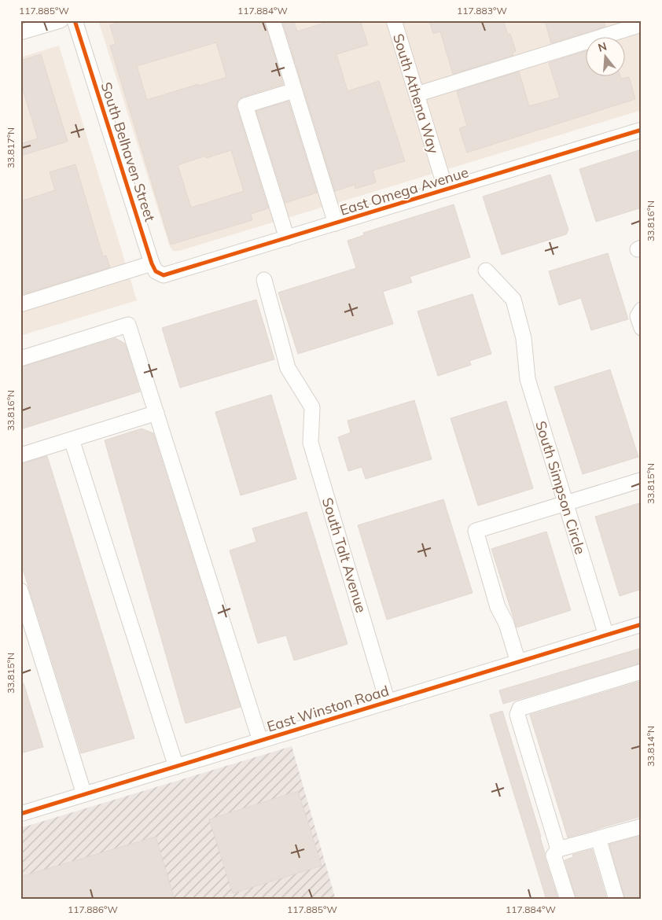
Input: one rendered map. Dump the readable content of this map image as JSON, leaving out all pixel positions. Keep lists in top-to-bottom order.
{
  "streets": {
    "street": [
      "South Athena Way",
      "South Belhaven Street",
      "East Omega Avenue",
      "South Simpson Circle",
      "South Talt Avenue",
      "East Winston Road"
    ]
  },
  "crossings": [
    ["South Athena Way", "East Omega Avenue"],
    ["South Belhaven Street", "East Omega Avenue"],
    ["South Simpson Circle", "East Winston Road"],
    ["South Talt Avenue", "East Winston Road"]
  ],
  "north": "top",
  "coordinates": [
    "117.885°W",
    "117.884°W",
    "117.883°W",
    "33.817°N",
    "33.816°N",
    "33.815°N",
    "33.814°N",
    "117.886°W"
  ]
}
